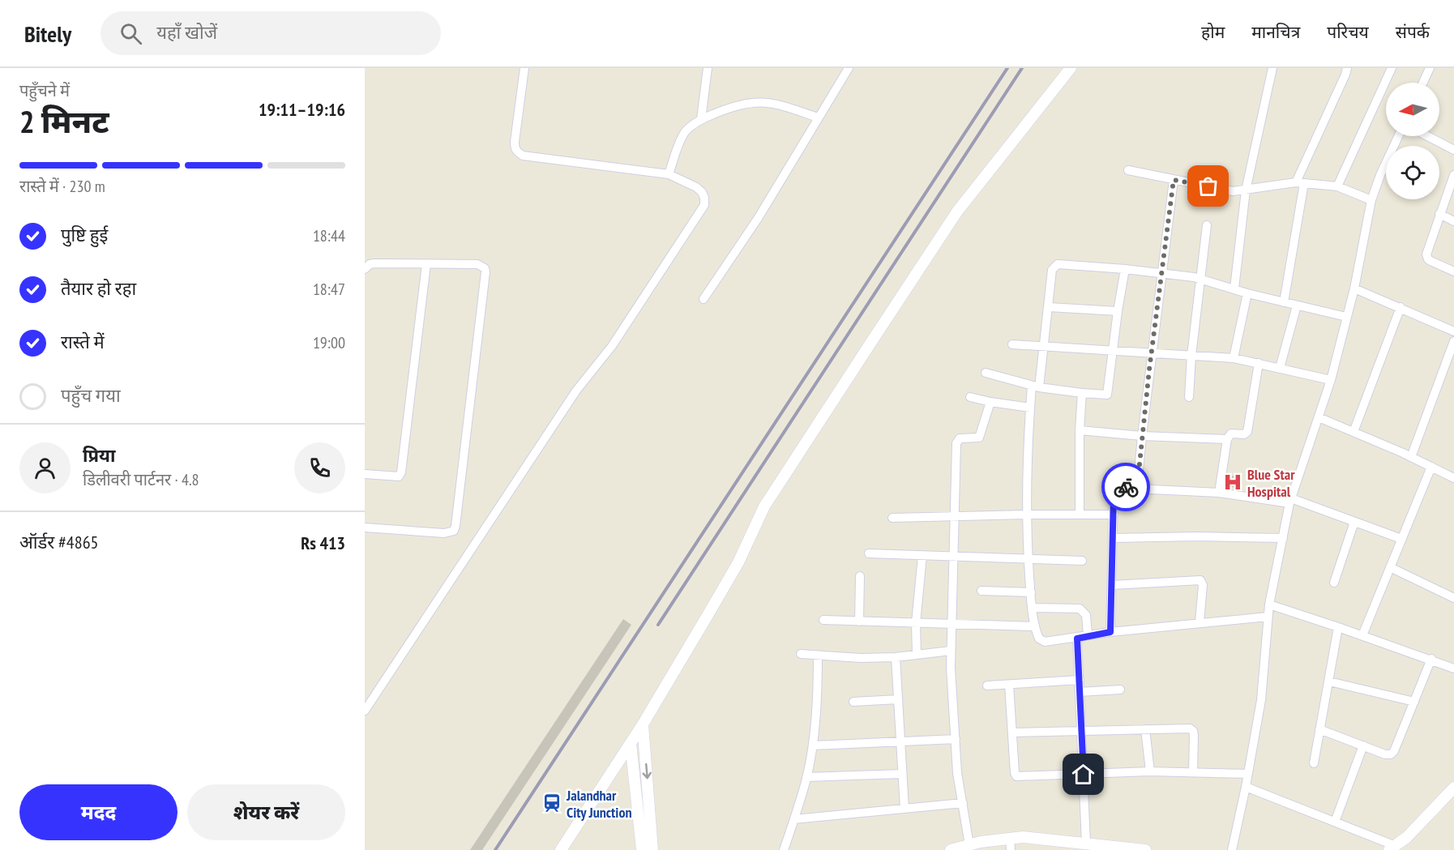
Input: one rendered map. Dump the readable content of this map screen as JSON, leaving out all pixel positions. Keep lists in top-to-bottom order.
{
  "places": {
    "hospital": ["Blue Star Hospital"],
    "station": ["Jalandhar City Junction"]
  },
  "north": "left",
  "page": {
    "header": "Bitely",
    "search": "यहाँ खोजें",
    "nav": [
      "होम",
      "मानचित्र",
      "परिचय",
      "संपर्क"
    ],
    "heading": ["2 मिनट", "पहुँचने में", "19:11–19:16"],
    "panel": [
      "प्रिया",
      "डिलीवरी पार्टनर · 4.8",
      "ऑर्डर #4865",
      "Rs 413"
    ],
    "bar": "रास्ते में · 230 m",
    "list": [
      ["पुष्टि हुई", "18:44"],
      ["तैयार हो रहा", "18:47"],
      ["रास्ते में", "19:00"],
      "पहुँच गया"
    ],
    "buttons": ["मदद", "शेयर करें"]
  }
}
